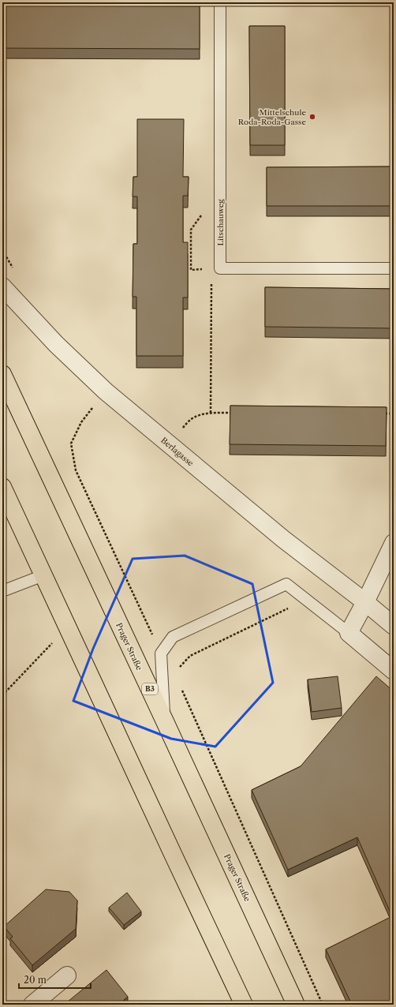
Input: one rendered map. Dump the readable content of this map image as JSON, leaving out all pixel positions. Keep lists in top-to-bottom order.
{
  "streets": {
    "main road": ["Prager Straße", "B3"],
    "street": ["Berlagasse"],
    "lane": ["Litschauweg"]
  },
  "places": ["Mittelschule Roda-Roda-Gasse"],
  "scale_bar": "20 m"
}
